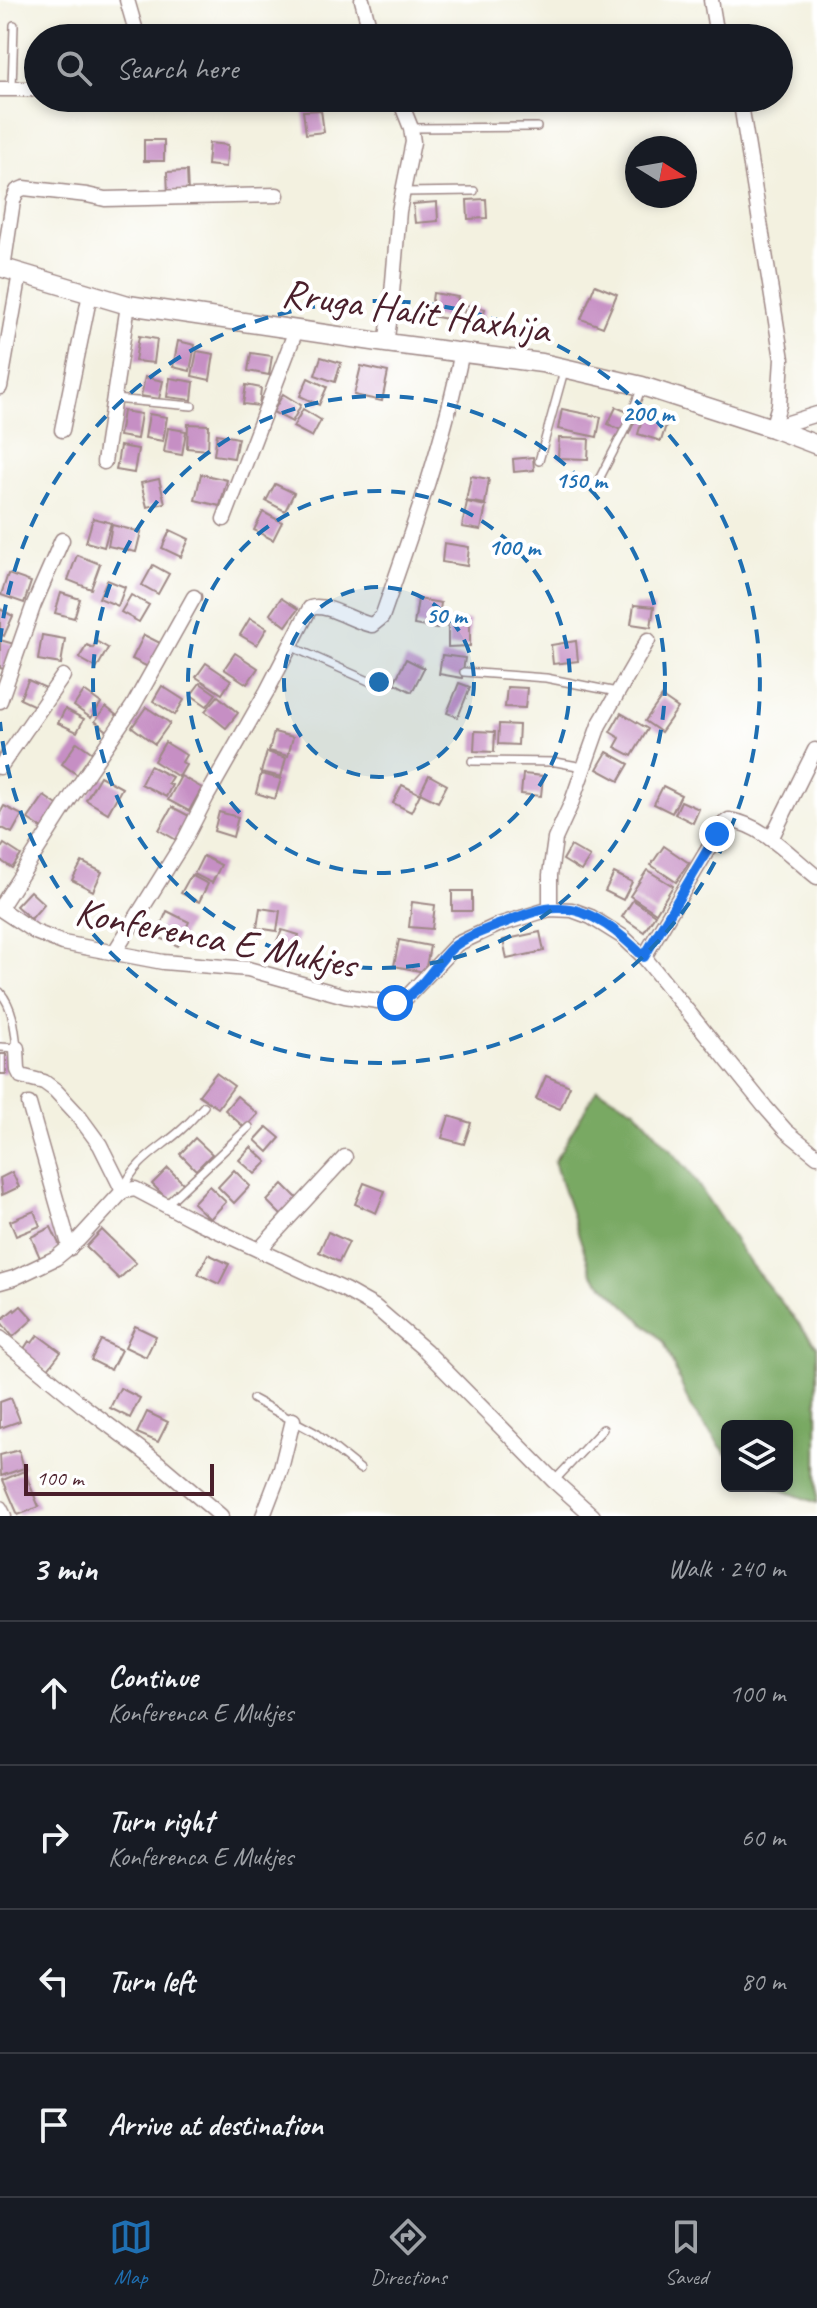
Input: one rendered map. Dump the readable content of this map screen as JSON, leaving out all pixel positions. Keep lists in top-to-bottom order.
{
  "streets": {
    "street": ["Rruga Halit Haxhija", "Konferenca E Mukjes"]
  },
  "scale_bar": "100 m",
  "north": "right",
  "page": {
    "search": "Search here",
    "scale": "100 m",
    "heading": ["3 min", "Walk · 240 m"],
    "list": [
      ["Continue", "Konferenca E Mukjes", "100 m"],
      ["Turn right", "Konferenca E Mukjes", "60 m"],
      ["Turn left", "80 m"],
      "Arrive at destination"
    ],
    "nav": ["Map", "Directions", "Saved"]
  },
  "rings": [
    "200 m",
    "150 m",
    "100 m",
    "50 m"
  ]
}
